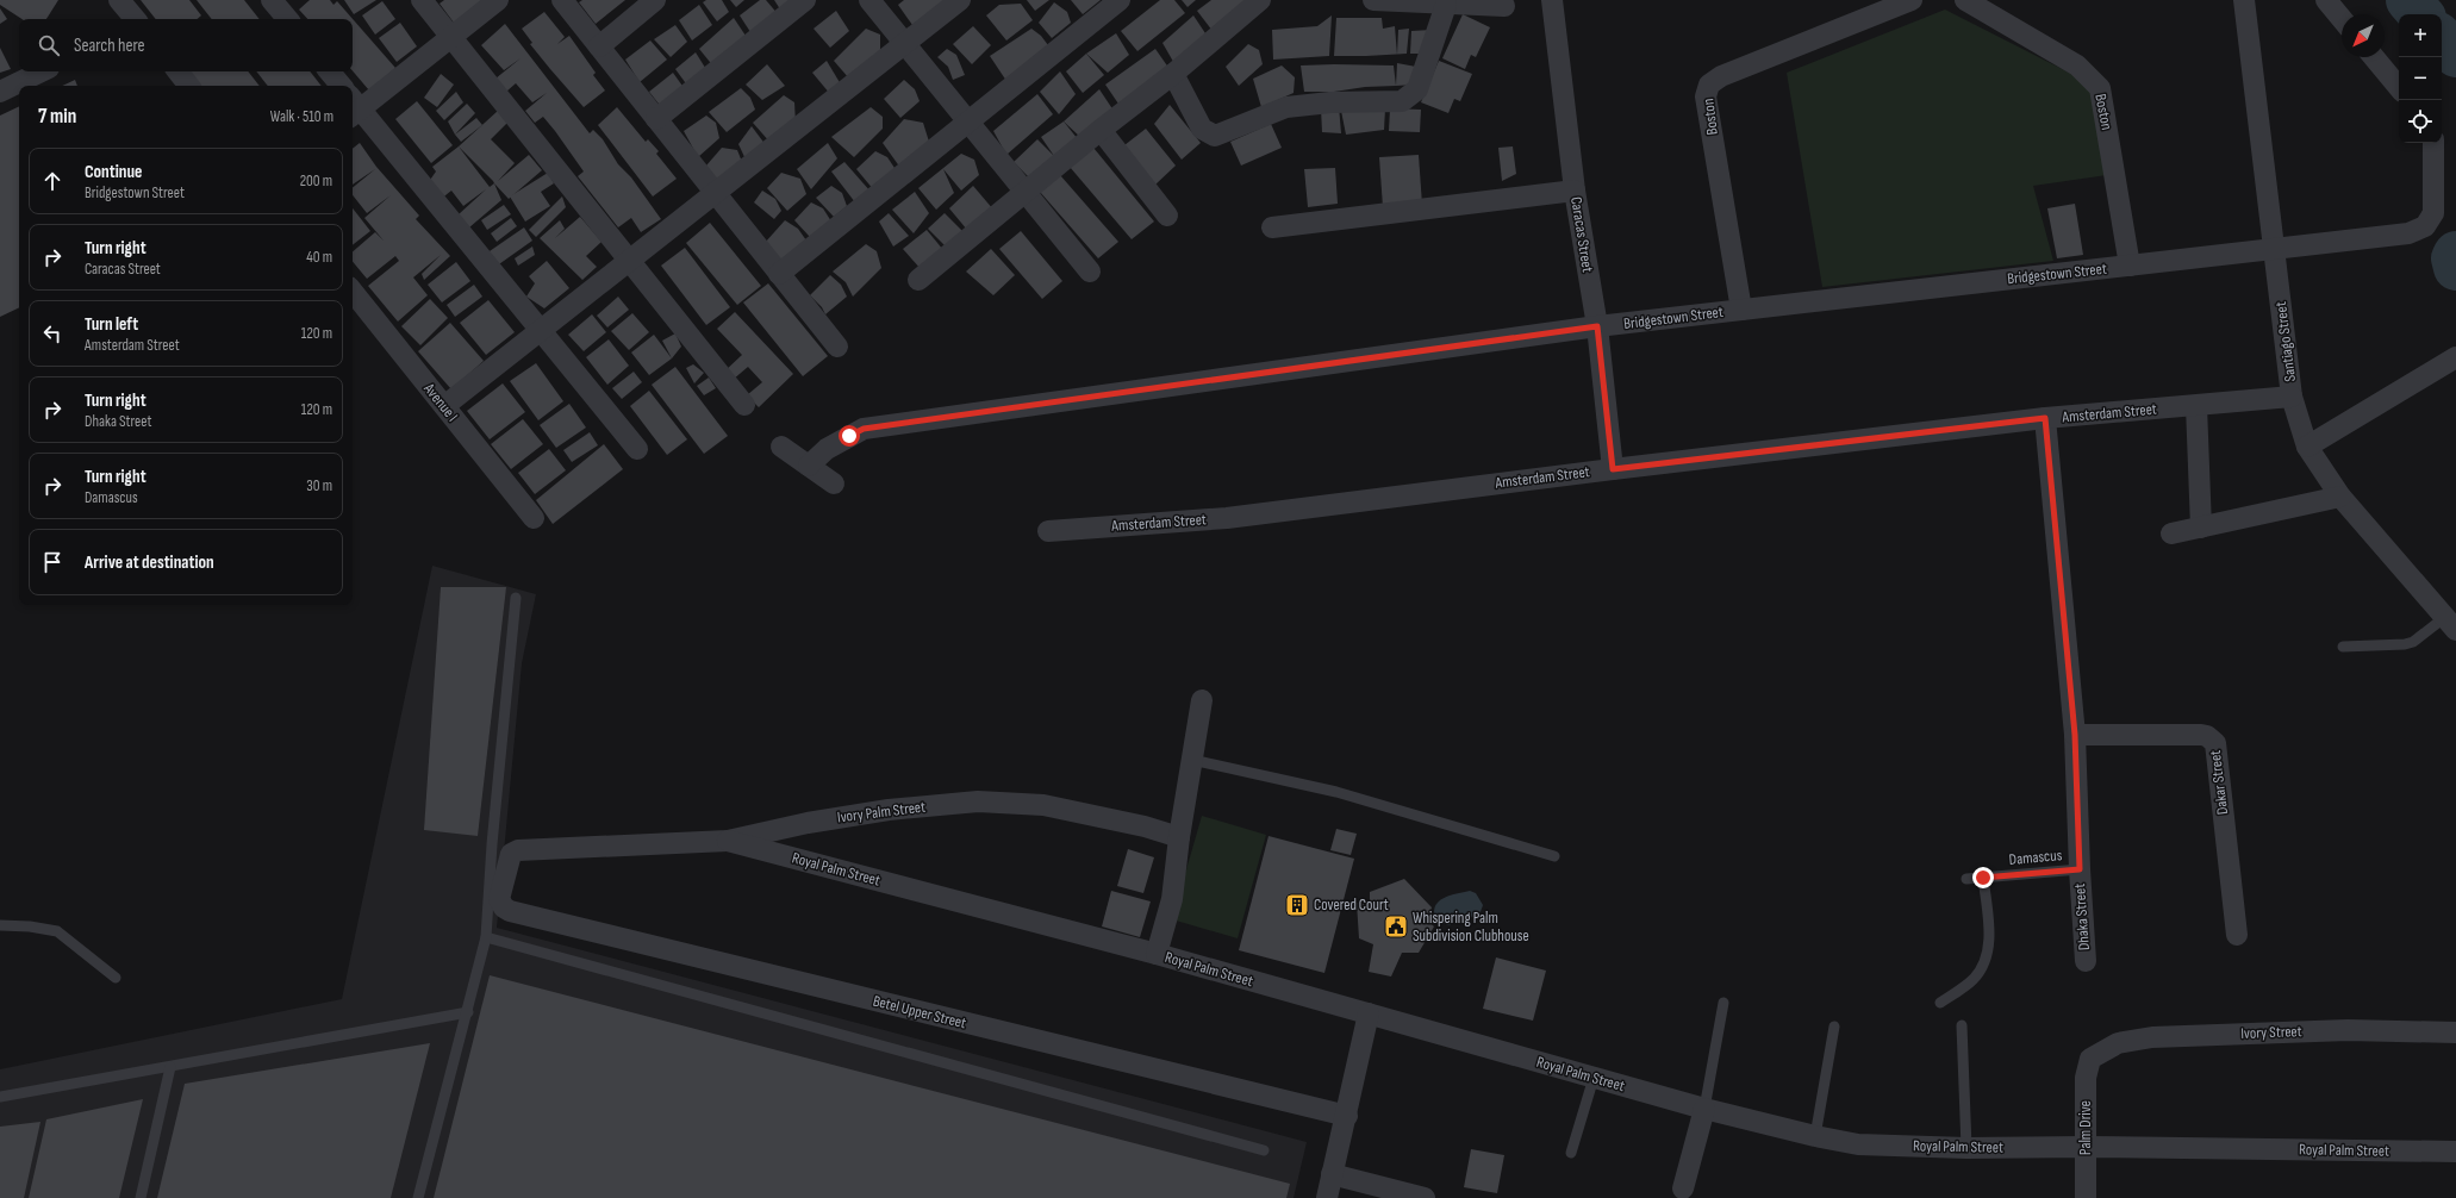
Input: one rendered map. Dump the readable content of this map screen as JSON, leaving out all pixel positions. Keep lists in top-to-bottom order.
{
  "streets": {
    "street": [
      "Boston",
      "Caracas Street",
      "Bridgestown Street",
      "Santiago Street",
      "Avenue I",
      "Amsterdam Street",
      "Dakar Street",
      "Ivory Palm Street",
      "Royal Palm Street",
      "Dhaka Street",
      "Betel Upper Street",
      "Ivory Street",
      "Palm Drive"
    ],
    "lane": ["Damascus"]
  },
  "crossings": [
    ["Boston", "Bridgestown Street"],
    ["Caracas Street", "Bridgestown Street"],
    ["Caracas Street", "Amsterdam Street"],
    ["Bridgestown Street", "Santiago Street"],
    ["Santiago Street", "Amsterdam Street"],
    ["Amsterdam Street", "Dhaka Street"],
    ["Dakar Street", "Dhaka Street"],
    ["Ivory Palm Street", "Royal Palm Street"],
    ["Ivory Palm Street", "Betel Upper Street"],
    ["Damascus", "Dhaka Street"],
    ["Royal Palm Street", "Palm Drive"],
    ["Ivory Street", "Palm Drive"]
  ],
  "places": {
    "building": ["Covered Court"],
    "public building": ["Whispering Palm Subdivision Clubhouse"]
  },
  "north": "bottom left",
  "page": {
    "map_buttons": ["+", "−"],
    "search": "Search here",
    "heading": ["7 min", "Walk · 510 m"],
    "list": [
      ["Continue", "Bridgestown Street", "200 m"],
      ["Turn right", "Caracas Street", "40 m"],
      ["Turn left", "Amsterdam Street", "120 m"],
      ["Turn right", "Dhaka Street", "120 m"],
      ["Turn right", "Damascus", "30 m"],
      "Arrive at destination"
    ]
  }
}
